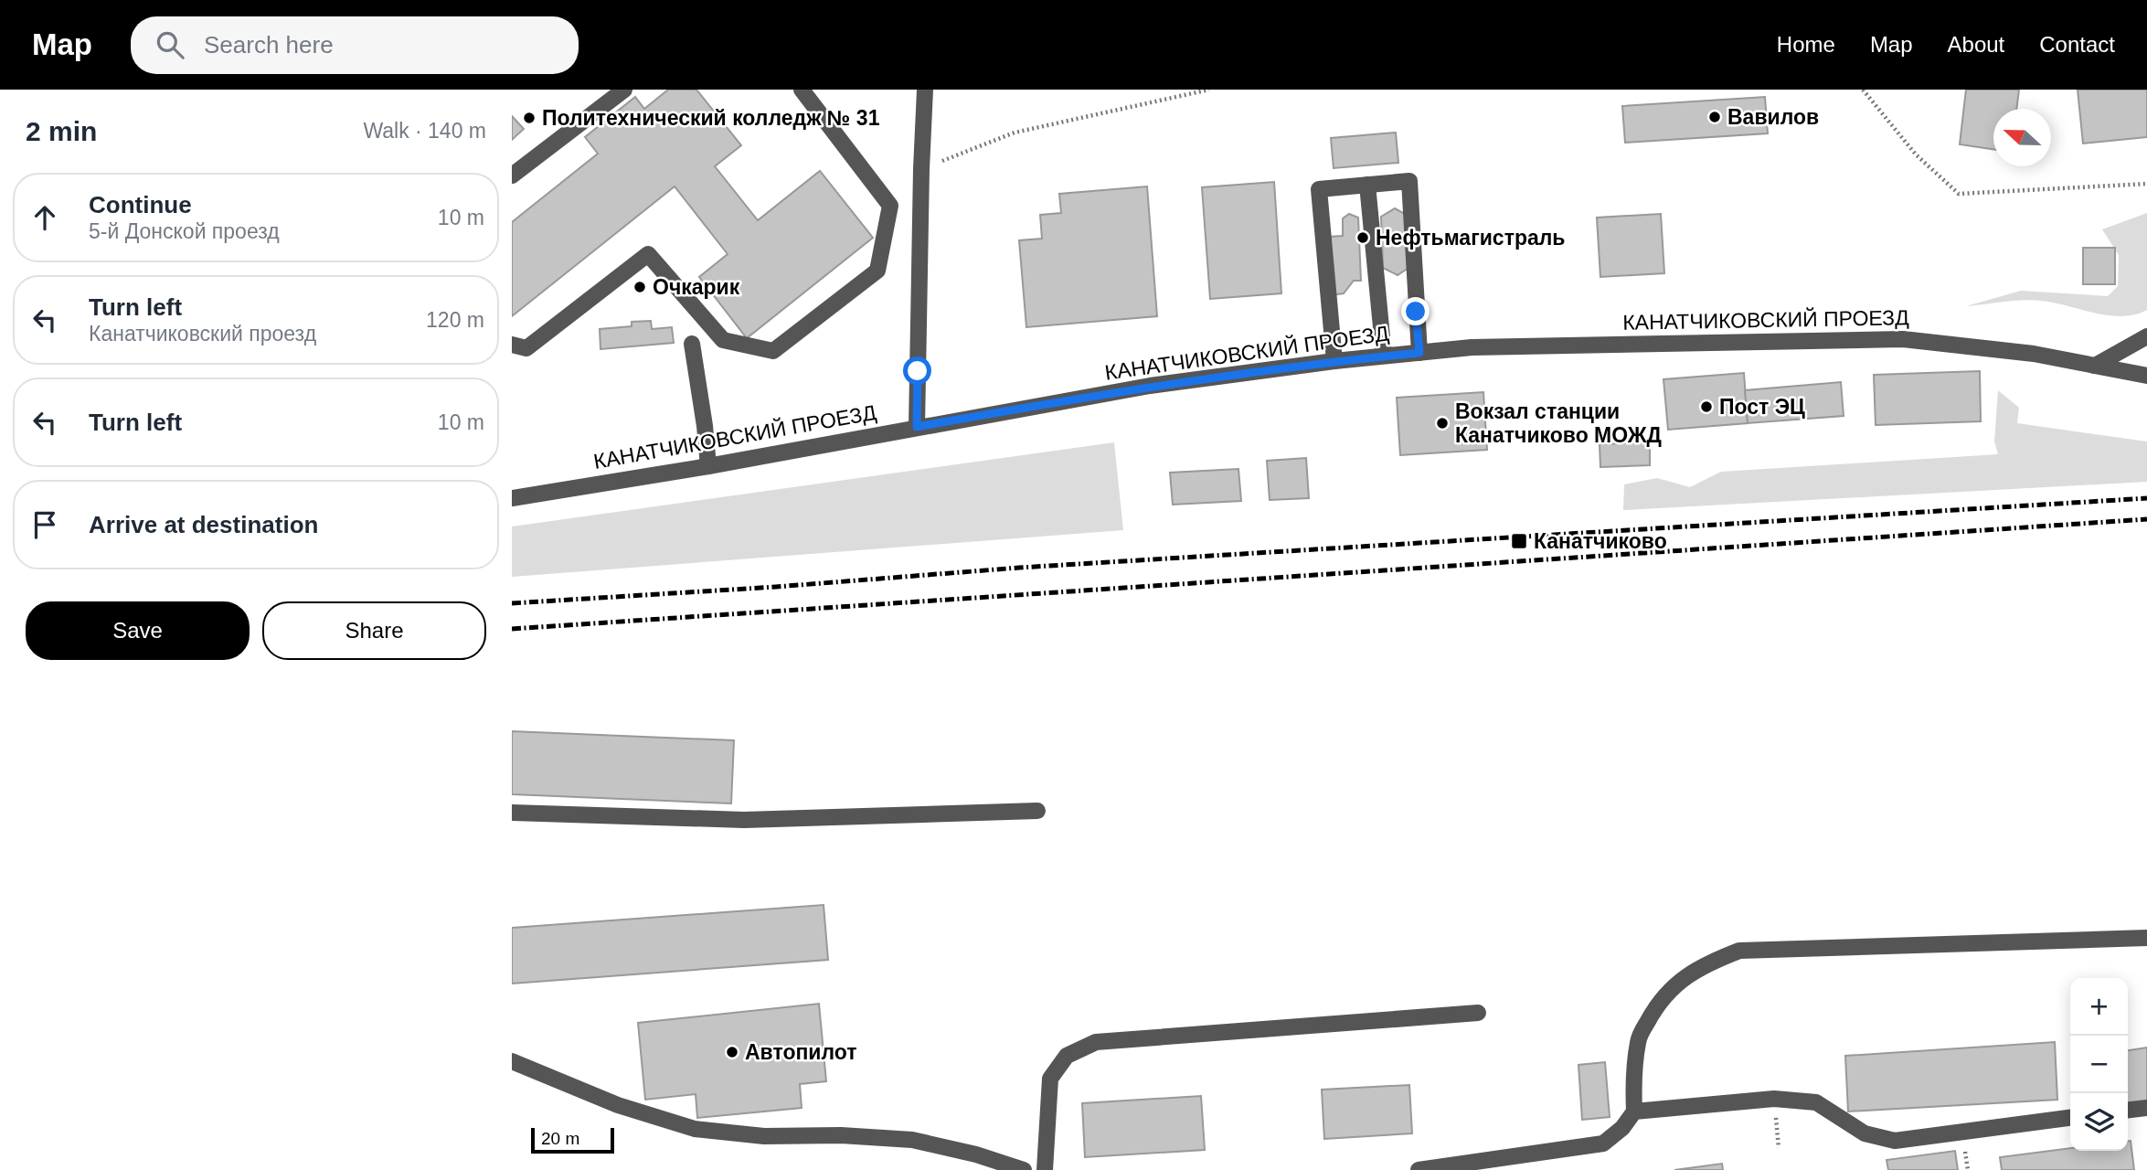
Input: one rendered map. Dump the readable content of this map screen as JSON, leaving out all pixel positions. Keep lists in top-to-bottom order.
{
  "streets": {
    "street": ["КАНАТЧИКОВСКИЙ ПРОЕЗД"]
  },
  "places": {
    "other": [
      "Вавилов",
      "Политехнический колледж № 31",
      "Нефтьмагистраль",
      "Очкарик",
      "Пост ЭЦ",
      "Вокзал станции Канатчиково МОЖД",
      "Автопилот"
    ],
    "transit": ["Канатчиково"]
  },
  "scale_bar": "20 m",
  "north": "left",
  "page": {
    "header": "Map",
    "search": "Search here",
    "nav": [
      "Home",
      "Map",
      "About",
      "Contact"
    ],
    "heading": ["2 min", "Walk · 140 m"],
    "list": [
      ["Continue", "5-й Донской проезд", "10 m"],
      ["Turn left", "Канатчиковский проезд", "120 m"],
      ["Turn left", "10 m"],
      "Arrive at destination"
    ],
    "buttons": ["Save", "Share"],
    "map_buttons": ["+", "−"],
    "scale": "20 m"
  }
}
